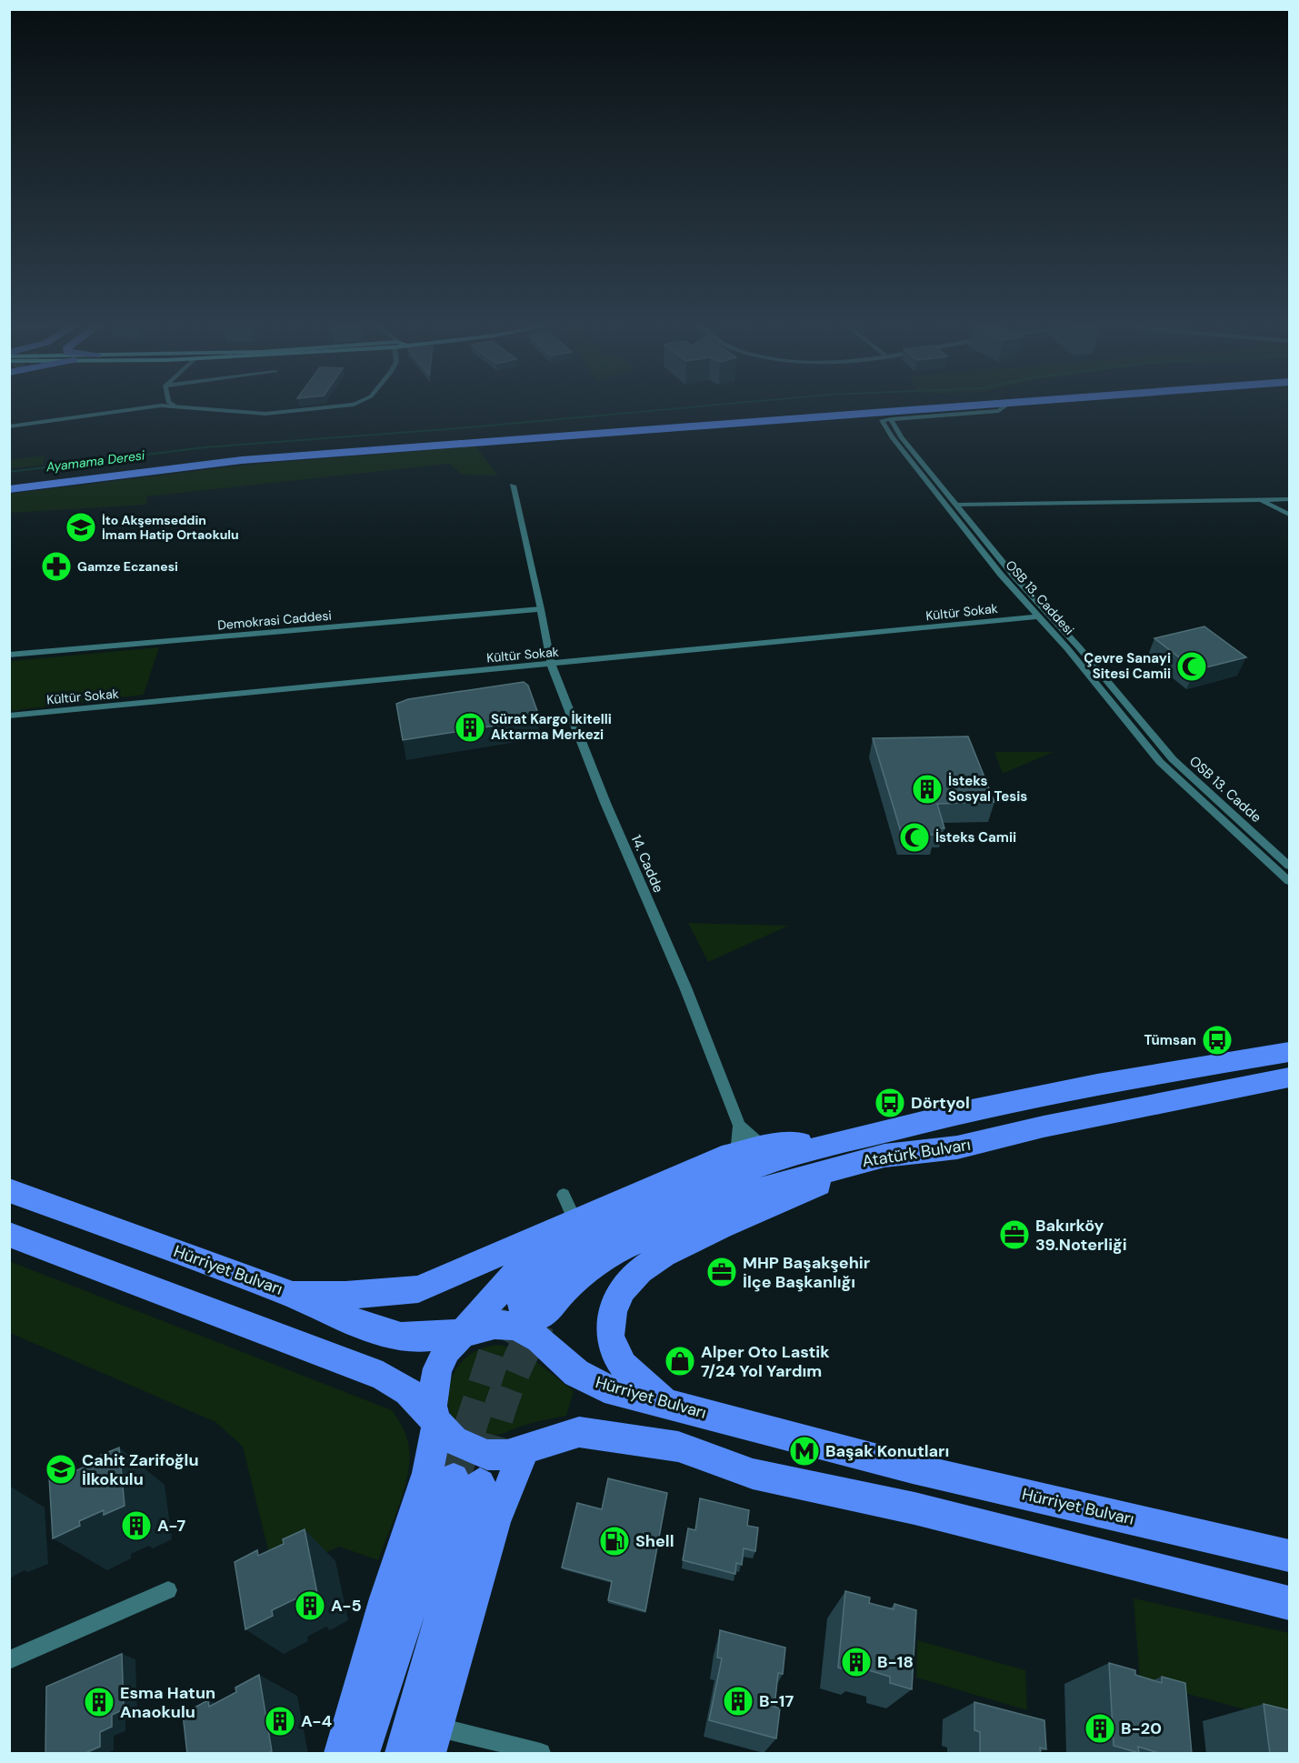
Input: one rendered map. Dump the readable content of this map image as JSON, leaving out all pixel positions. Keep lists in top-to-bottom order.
{
  "streets": {
    "main road": ["Atatürk Bulvarı", "Hürriyet Bulvarı"],
    "street": [
      "OSB 13. Caddesi",
      "Kültür Sokak",
      "Demokrasi Caddesi",
      "OSB 13. Cadde",
      "14. Cadde"
    ]
  },
  "crossings": [
    ["OSB 13. Caddesi", "Kültür Sokak"],
    ["OSB 13. Caddesi", "OSB 13. Cadde"],
    ["Kültür Sokak", "14. Cadde"],
    ["Demokrasi Caddesi", "14. Cadde"]
  ],
  "water": ["Ayamama Deresi"],
  "places": {
    "school or university": ["İto Akşemseddin İmam Hatip Ortaokulu", "Cahit Zarifoğlu İlkokulu"],
    "pharmacy": ["Gamze Eczanesi"],
    "mosque": ["Çevre Sanayi Sitesi Camii", "İsteks Camii"],
    "building": [
      "Sürat Kargo İkitelli Aktarma Merkezi",
      "İsteks Sosyal Tesis",
      "A-7",
      "A-5",
      "B-18",
      "B-17",
      "Esma Hatun Anaokulu",
      "A-4",
      "B-20"
    ],
    "bus stop": ["Tümsan", "Dörtyol"],
    "office": ["Bakırköy 39.Noterliği", "MHP Başakşehir İlçe Başkanlığı"],
    "shop": ["Alper Oto Lastik 7/24 Yol Yardım"],
    "metro station": ["Başak Konutları"],
    "fuel station": ["Shell"]
  }
}
